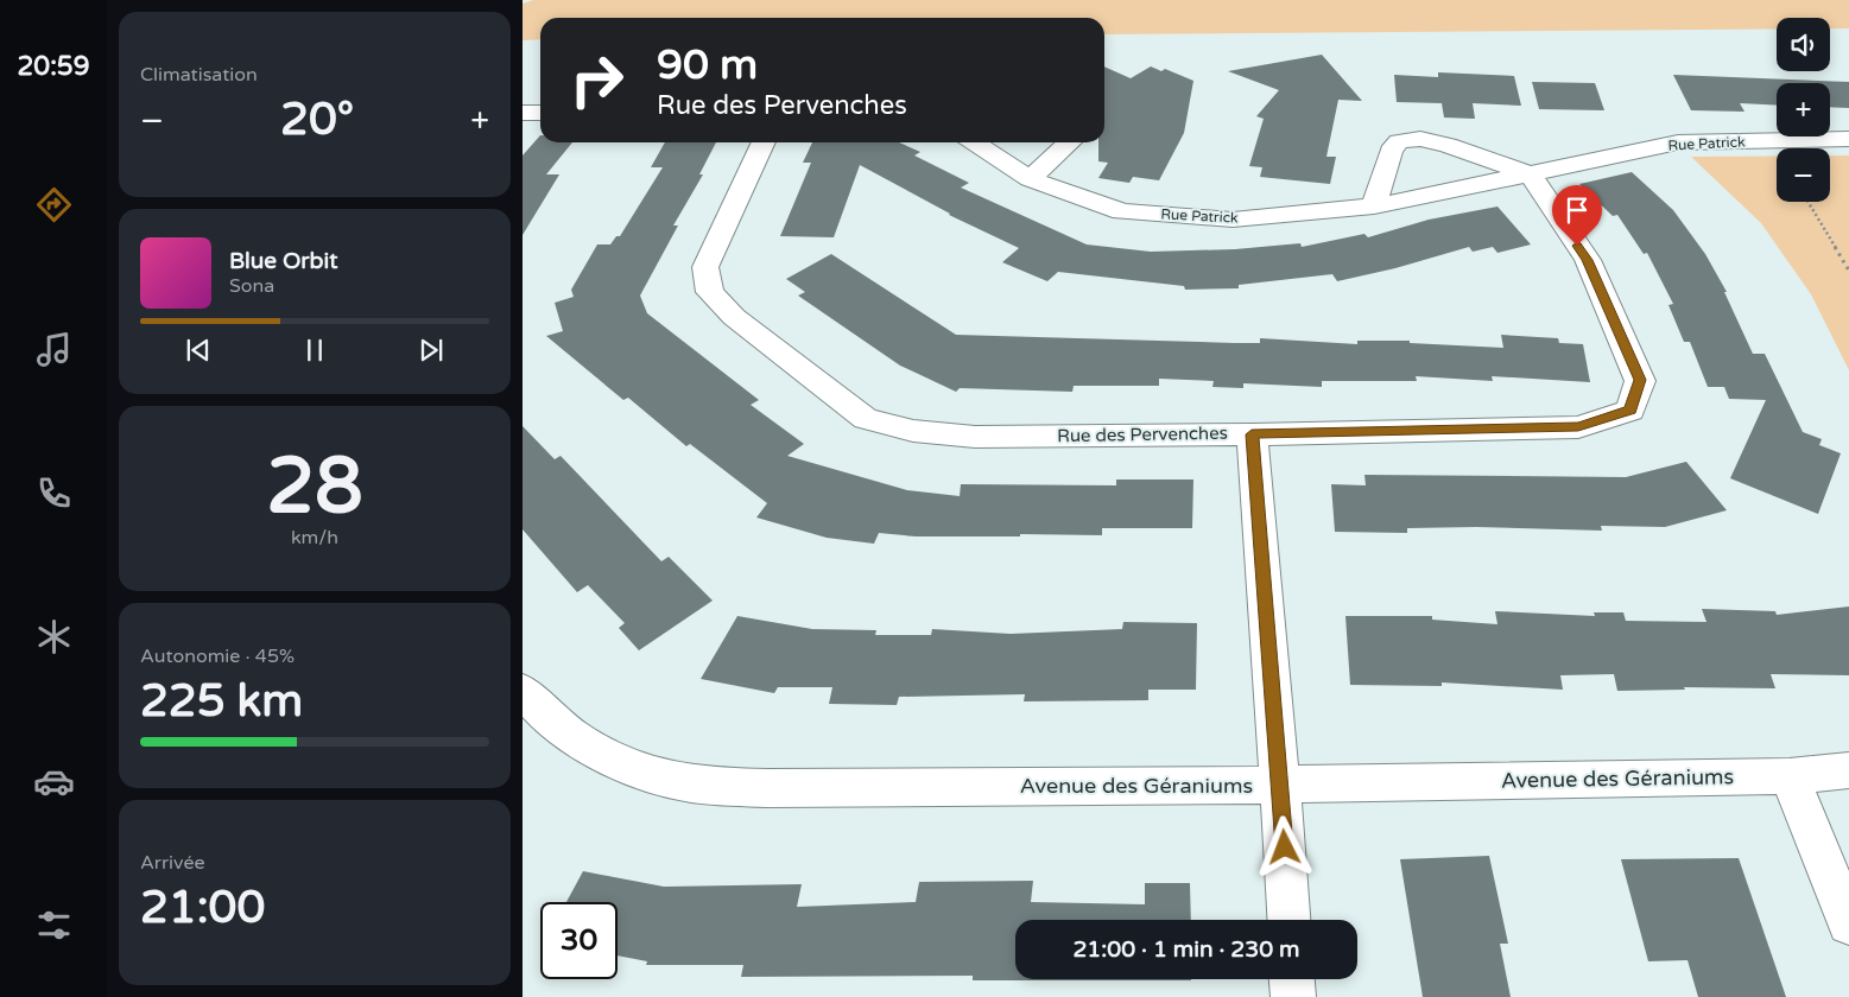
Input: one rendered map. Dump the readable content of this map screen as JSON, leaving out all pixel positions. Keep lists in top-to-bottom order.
{
  "streets": {
    "street": ["Rue Patrick", "Rue des Pervenches", "Avenue des Géraniums"]
  },
  "crossings": [
    ["Rue Patrick", "Rue des Pervenches"]
  ],
  "page": {
    "tabs": "20:59",
    "tile": [
      "Climatisation",
      ["28", "km/h"],
      ["Autonomie · 45%", "225 km"],
      ["Arrivée", "21:00"]
    ],
    "map_buttons": ["+", "−"],
    "turn": ["90 m", "Rue des Pervenches"],
    "heat": ["−", "20°", "+"],
    "song": ["Blue Orbit", "Sona"],
    "limit": "30",
    "trip": "21:00 · 1 min · 230 m"
  }
}
